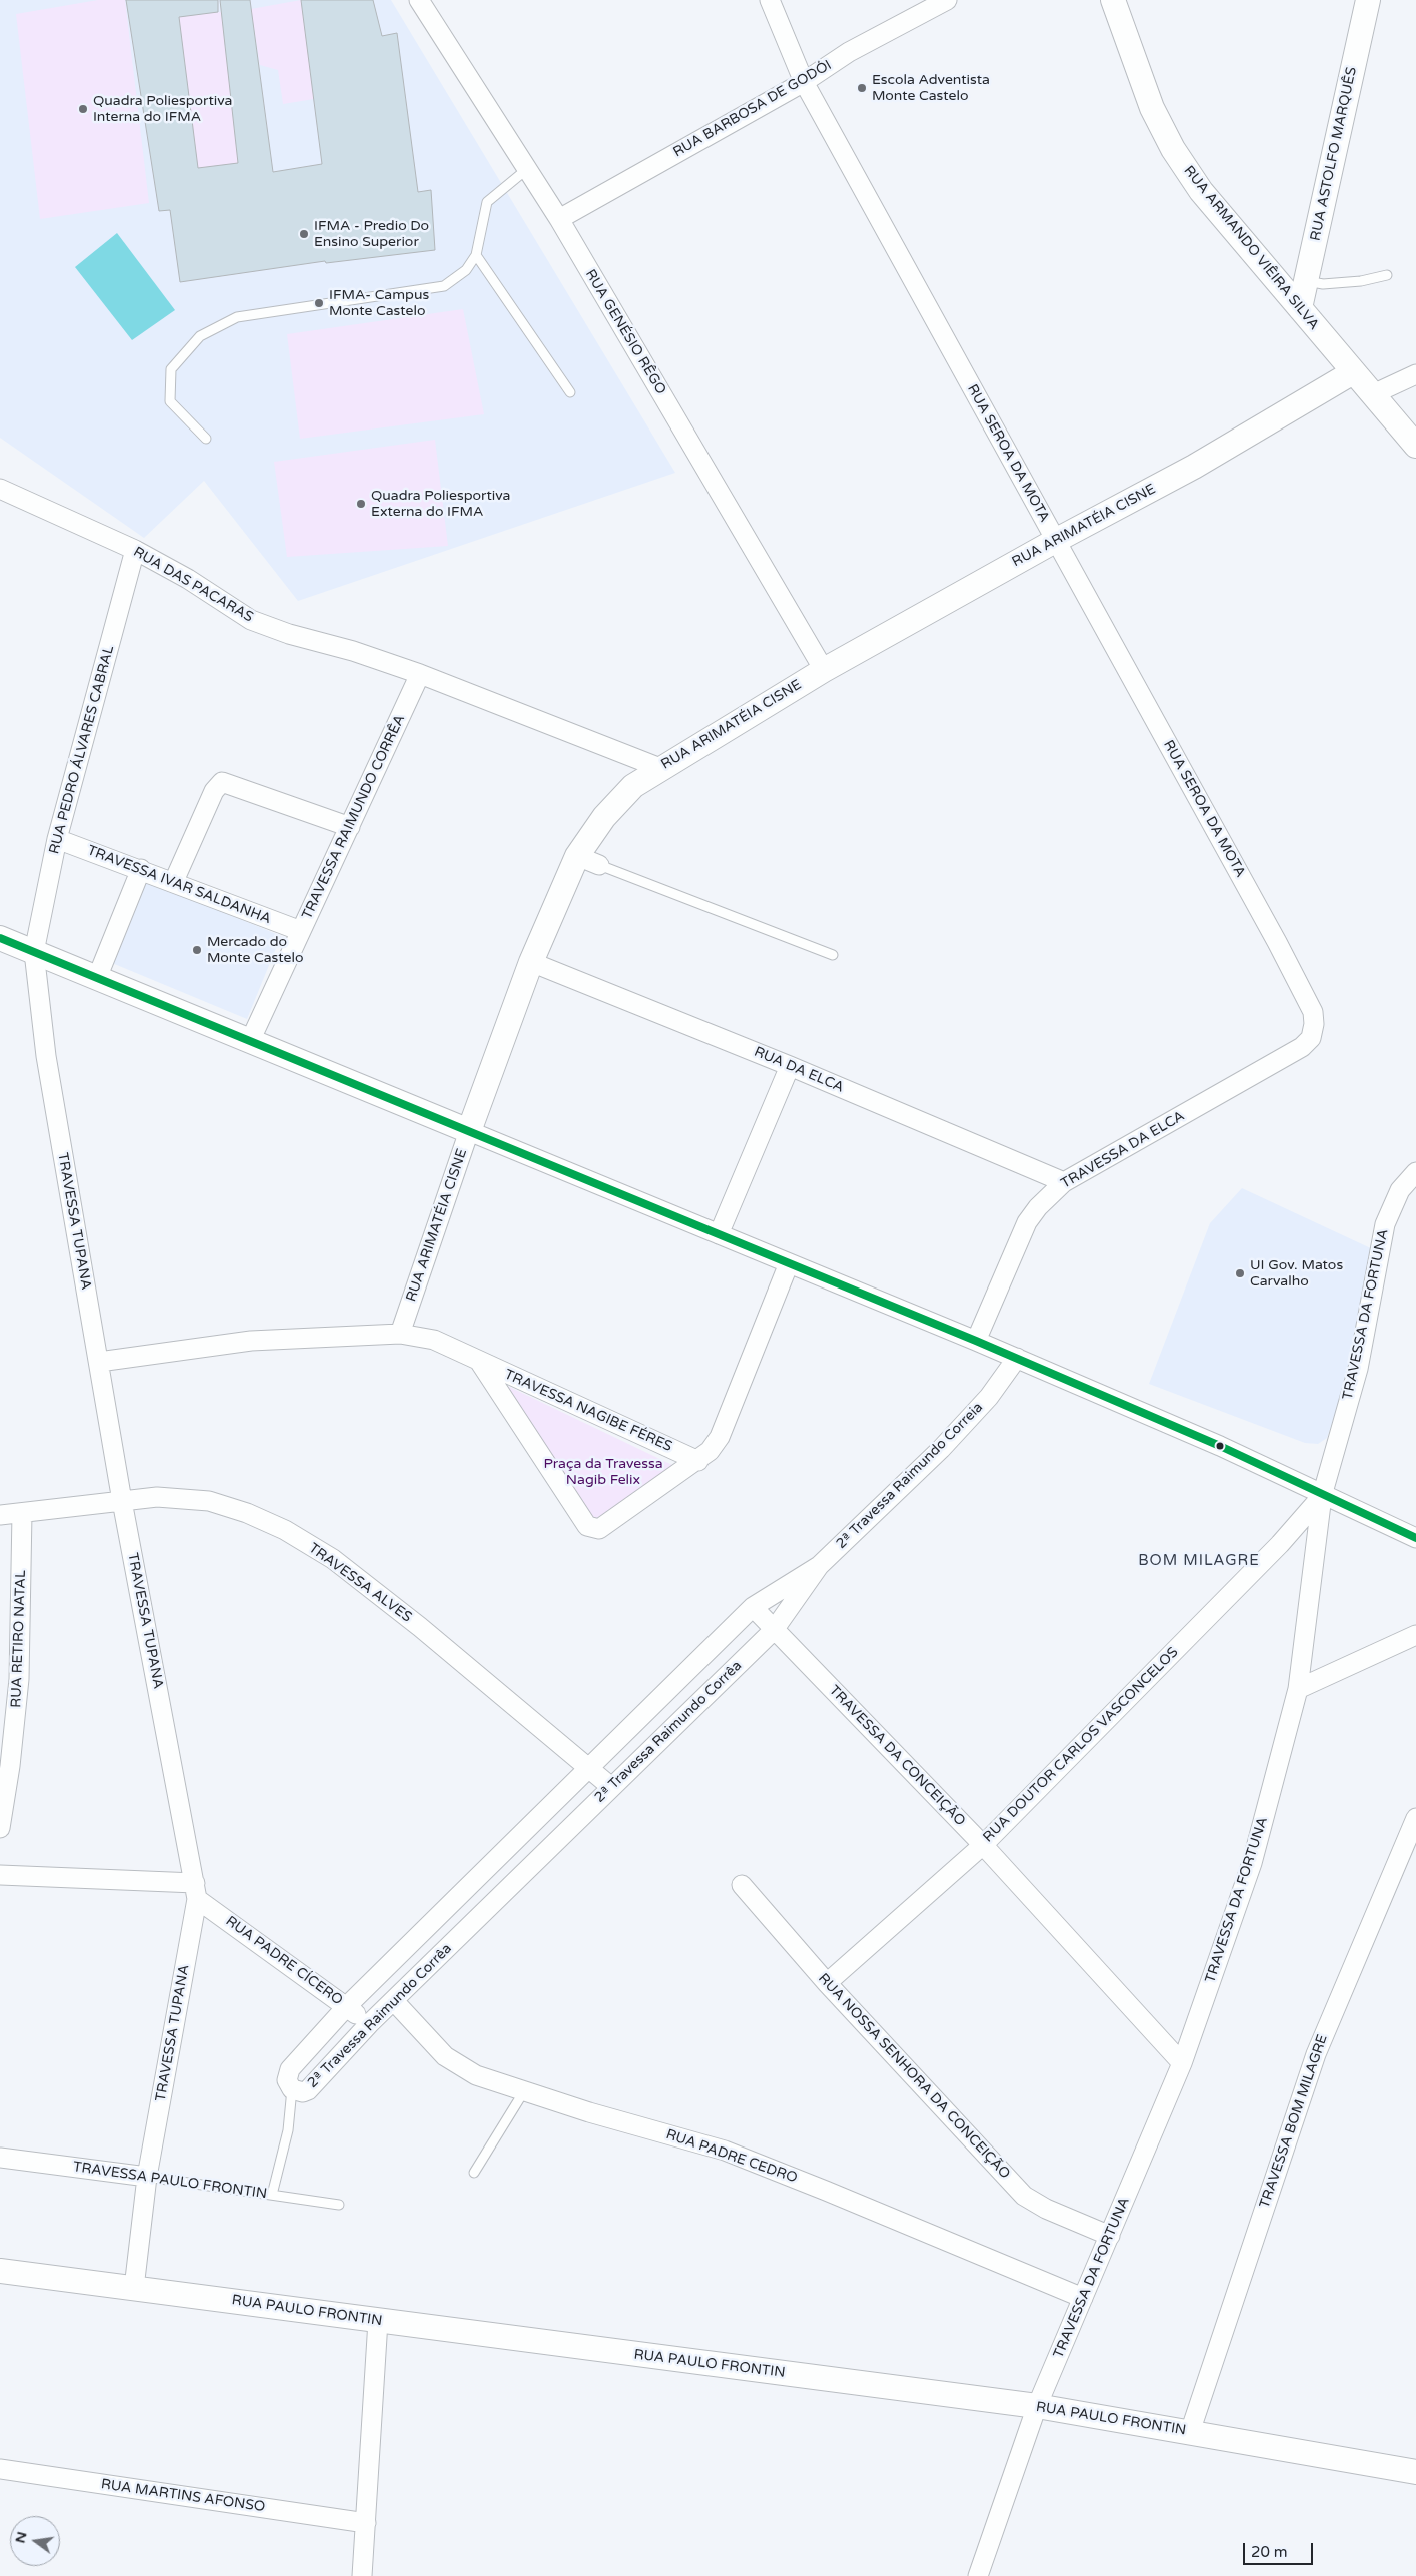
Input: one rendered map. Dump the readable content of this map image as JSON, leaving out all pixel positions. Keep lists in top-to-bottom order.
{
  "streets": {
    "street": [
      "RUA BARBOSA DE GODÓI",
      "RUA ASTOLFO MARQUÊS",
      "RUA ARMANDO VIÊIRA SILVA",
      "RUA GENÉSIO RÊGO",
      "RUA SEROA DA MOTA",
      "RUA ARIMATÉIA CISNE",
      "RUA DAS PACARAS",
      "RUA PEDRO ÁLVARES CABRAL",
      "TRAVESSA RAIMUNDO CORRÊA",
      "TRAVESSA IVAR SALDANHA",
      "RUA DA ELCA",
      "TRAVESSA DA ELCA",
      "TRAVESSA TUPANA",
      "TRAVESSA DA FORTUNA",
      "TRAVESSA NAGIBE FÉRES",
      "2ª Travessa Raimundo Correia",
      "TRAVESSA ALVES",
      "RUA RETIRO NATAL",
      "2ª Travessa Raimundo Corrêa",
      "RUA DOUTOR CARLOS VASCONCELOS",
      "TRAVESSA DA CONCEIÇÃO",
      "RUA PADRE CÍCERO",
      "RUA NOSSA SENHORA DA CONCEIÇÃO",
      "TRAVESSA BOM MILAGRE",
      "RUA PADRE CEDRO",
      "TRAVESSA PAULO FRONTIN",
      "RUA PAULO FRONTIN",
      "RUA MARTINS AFONSO"
    ]
  },
  "crossings": [
    ["RUA BARBOSA DE GODÓI", "RUA GENÉSIO RÊGO"],
    ["RUA BARBOSA DE GODÓI", "RUA SEROA DA MOTA"],
    ["RUA ASTOLFO MARQUÊS", "RUA ARMANDO VIÊIRA SILVA"],
    ["RUA ARMANDO VIÊIRA SILVA", "RUA ARIMATÉIA CISNE"],
    ["RUA GENÉSIO RÊGO", "RUA ARIMATÉIA CISNE"],
    ["RUA SEROA DA MOTA", "RUA ARIMATÉIA CISNE"],
    ["RUA SEROA DA MOTA", "TRAVESSA DA ELCA"],
    ["RUA ARIMATÉIA CISNE", "RUA DAS PACARAS"],
    ["RUA ARIMATÉIA CISNE", "RUA DA ELCA"],
    ["RUA ARIMATÉIA CISNE", "TRAVESSA NAGIBE FÉRES"],
    ["RUA DAS PACARAS", "RUA PEDRO ÁLVARES CABRAL"],
    ["RUA DAS PACARAS", "TRAVESSA RAIMUNDO CORRÊA"],
    ["RUA PEDRO ÁLVARES CABRAL", "TRAVESSA IVAR SALDANHA"],
    ["RUA PEDRO ÁLVARES CABRAL", "TRAVESSA TUPANA"],
    ["TRAVESSA RAIMUNDO CORRÊA", "TRAVESSA IVAR SALDANHA"],
    ["RUA DA ELCA", "TRAVESSA DA ELCA"],
    ["TRAVESSA TUPANA", "TRAVESSA NAGIBE FÉRES"],
    ["TRAVESSA TUPANA", "TRAVESSA ALVES"],
    ["TRAVESSA TUPANA", "RUA PADRE CÍCERO"],
    ["TRAVESSA TUPANA", "TRAVESSA PAULO FRONTIN"],
    ["TRAVESSA TUPANA", "RUA PAULO FRONTIN"],
    ["TRAVESSA DA FORTUNA", "RUA DOUTOR CARLOS VASCONCELOS"],
    ["TRAVESSA DA FORTUNA", "TRAVESSA DA CONCEIÇÃO"],
    ["TRAVESSA DA FORTUNA", "RUA NOSSA SENHORA DA CONCEIÇÃO"],
    ["TRAVESSA DA FORTUNA", "RUA PADRE CEDRO"],
    ["TRAVESSA DA FORTUNA", "RUA PAULO FRONTIN"],
    ["2ª Travessa Raimundo Correia", "2ª Travessa Raimundo Corrêa"],
    ["TRAVESSA ALVES", "RUA RETIRO NATAL"],
    ["TRAVESSA ALVES", "2ª Travessa Raimundo Corrêa"],
    ["2ª Travessa Raimundo Corrêa", "TRAVESSA DA CONCEIÇÃO"],
    ["2ª Travessa Raimundo Corrêa", "RUA PADRE CÍCERO"],
    ["2ª Travessa Raimundo Corrêa", "RUA PADRE CEDRO"],
    ["RUA DOUTOR CARLOS VASCONCELOS", "TRAVESSA DA CONCEIÇÃO"],
    ["RUA DOUTOR CARLOS VASCONCELOS", "RUA NOSSA SENHORA DA CONCEIÇÃO"],
    ["TRAVESSA BOM MILAGRE", "RUA PAULO FRONTIN"]
  ],
  "districts": ["BOM MILAGRE"],
  "parks": ["Praça da Travessa Nagib Felix"],
  "places": [
    "Escola Adventista Monte Castelo",
    "Quadra Poliesportiva Interna do IFMA",
    "IFMA - Predio Do Ensino Superior",
    "IFMA- Campus Monte Castelo",
    "Quadra Poliesportiva Externa do IFMA",
    "Mercado do Monte Castelo",
    "UI Gov. Matos Carvalho"
  ],
  "scale_bar": "20 m",
  "north": "left"
}
